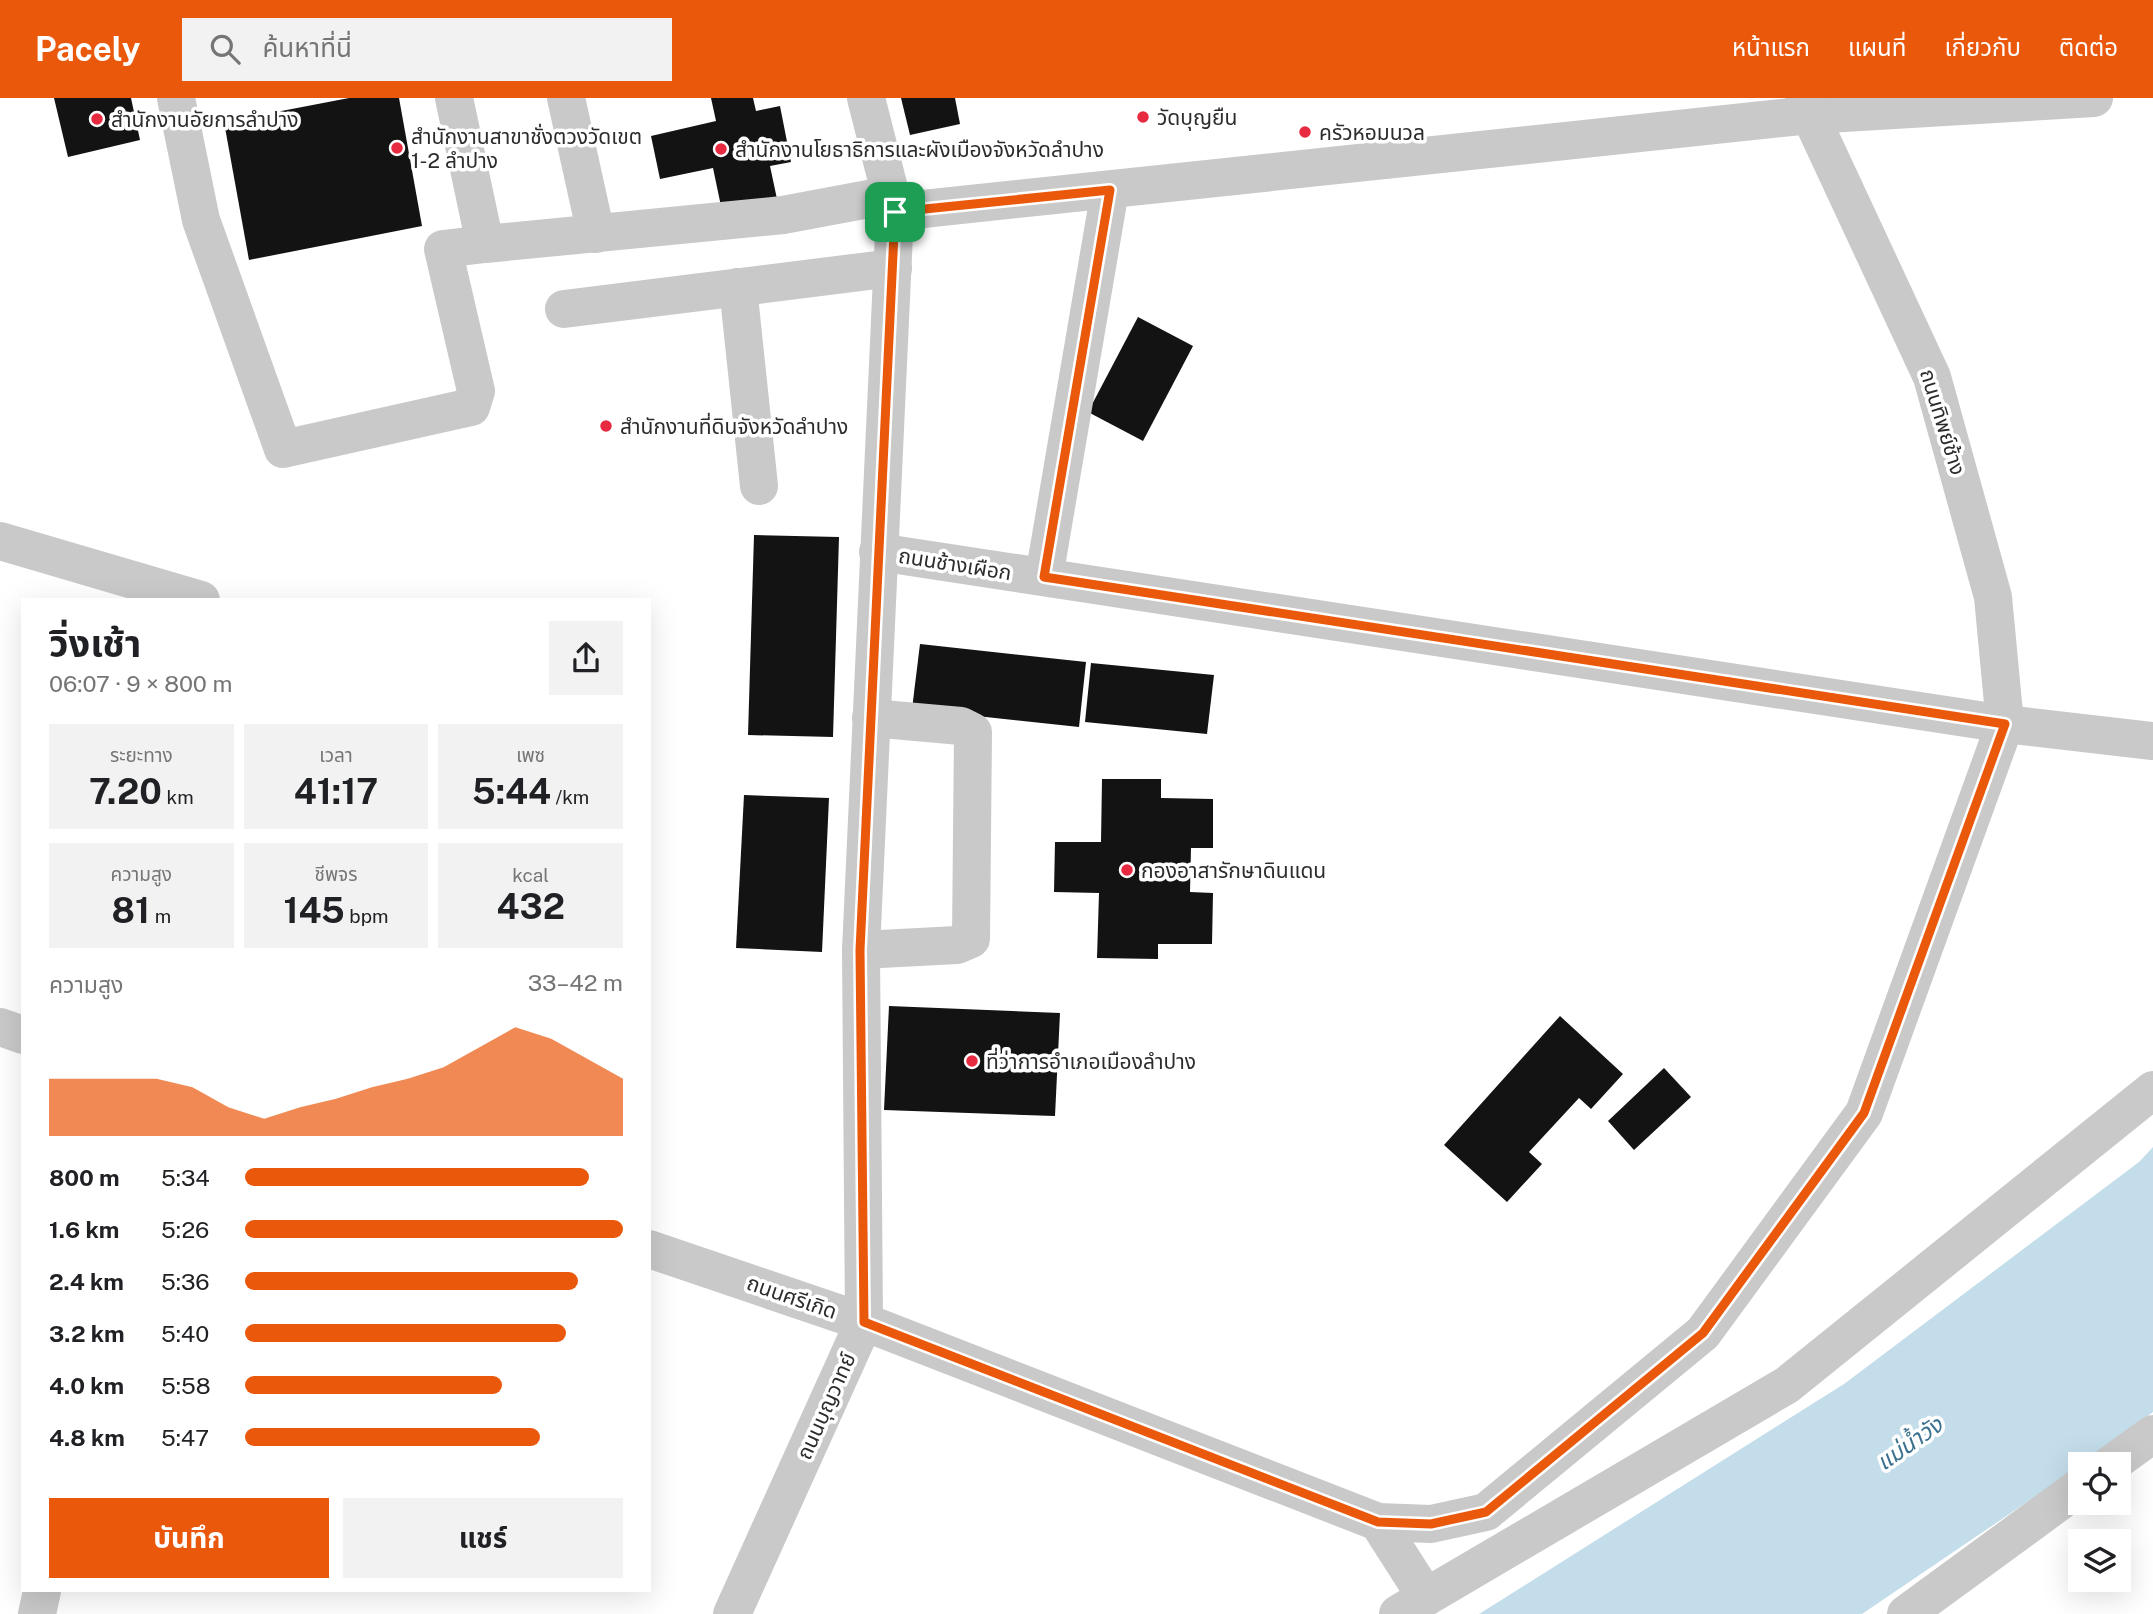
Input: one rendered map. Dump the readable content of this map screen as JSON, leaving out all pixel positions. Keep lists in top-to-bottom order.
{
  "streets": {
    "street": [
      "ถนนทิพย์ช้าง",
      "ถนนช้างเผือก",
      "ถนนศรีเกิด",
      "ถนนบุญวาทย์"
    ]
  },
  "crossings": [
    ["ถนนทิพย์ช้าง", "ถนนช้างเผือก"],
    ["ถนนทิพย์ช้าง", "ถนนศรีเกิด"],
    ["ถนนช้างเผือก", "ถนนศรีเกิด"],
    ["ถนนช้างเผือก", "ถนนบุญวาทย์"],
    ["ถนนศรีเกิด", "ถนนบุญวาทย์"]
  ],
  "water": ["แม่น้ำวัง"],
  "places": [
    "วัดบุญยืน",
    "สำนักงานอัยการลำปาง",
    "ครัวหอมนวล",
    "สำนักงานสาขาชั่งตวงวัดเขต 1-2 ลำปาง",
    "สำนักงานโยธาธิการและผังเมืองจังหวัดลำปาง",
    "สำนักงานที่ดินจังหวัดลำปาง",
    "กองอาสารักษาดินแดน",
    "ที่ว่าการอำเภอเมืองลำปาง"
  ],
  "page": {
    "header": "Pacely",
    "search": "ค้นหาที่นี่",
    "nav": [
      "หน้าแรก",
      "แผนที่",
      "เกี่ยวกับ",
      "ติดต่อ"
    ],
    "heading": ["วิ่งเช้า", "06:07 · 9 × 800 m"],
    "stats": [
      ["ระยะทาง", "7.20 km"],
      ["เวลา", "41:17"],
      ["เพซ", "5:44 /km"],
      ["ความสูง", "81 m"],
      ["ชีพจร", "145 bpm"],
      ["kcal", "432"]
    ],
    "chart": ["ความสูง", "33–42 m"],
    "list": [
      {
        "name": "800 m",
        "note": "5:34"
      },
      {
        "name": "1.6 km",
        "note": "5:26"
      },
      {
        "name": "2.4 km",
        "note": "5:36"
      },
      {
        "name": "3.2 km",
        "note": "5:40"
      },
      {
        "name": "4.0 km",
        "note": "5:58"
      },
      {
        "name": "4.8 km",
        "note": "5:47"
      }
    ],
    "buttons": ["บันทึก", "แชร์"]
  }
}
